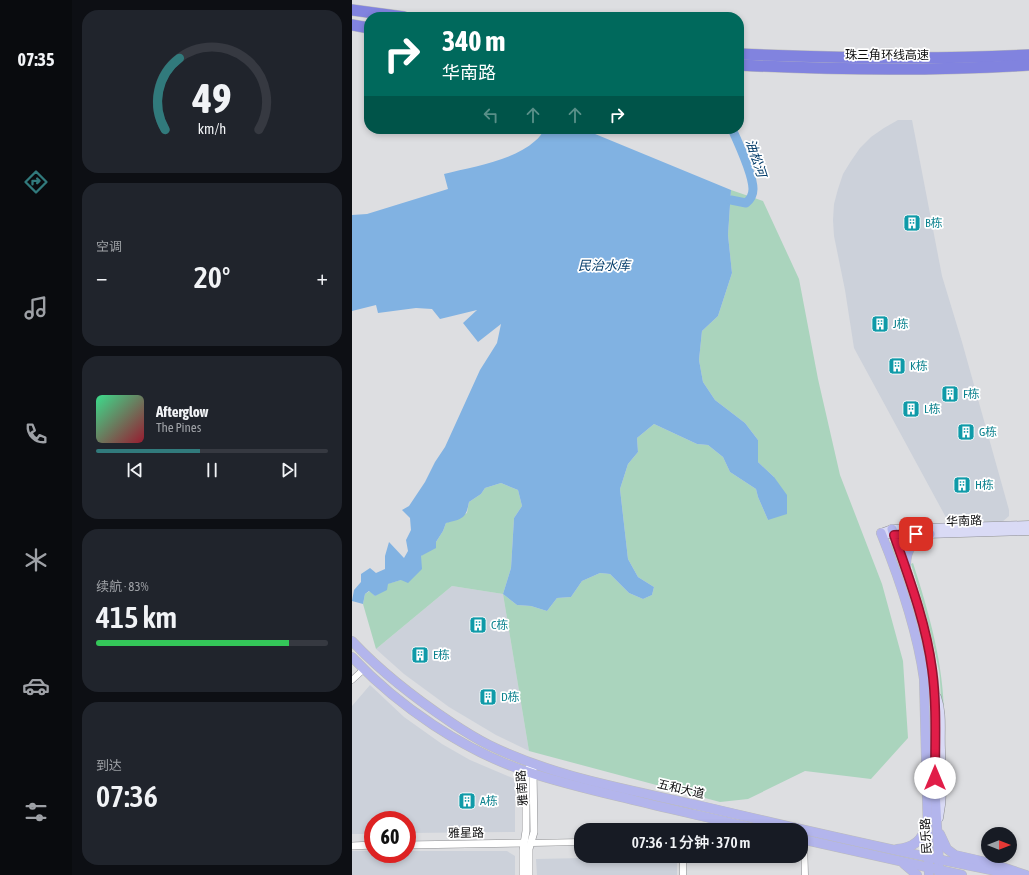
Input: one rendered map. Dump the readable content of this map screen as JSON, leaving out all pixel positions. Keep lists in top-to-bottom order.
{
  "streets": {
    "highway": ["珠三角环线高速"],
    "main road": ["华南路", "五和大道", "民乐路"],
    "street": ["雅南路", "雅星路"]
  },
  "crossings": [
    ["华南路", "民乐路"],
    ["雅南路", "五和大道"],
    ["雅南路", "雅星路"],
    ["五和大道", "民乐路"]
  ],
  "water": ["油松河", "民治水库"],
  "places": {
    "building": [
      "B栋",
      "J栋",
      "K栋",
      "F栋",
      "L栋",
      "G栋",
      "H栋",
      "C栋",
      "E栋",
      "D栋",
      "A栋"
    ]
  },
  "north": "right",
  "page": {
    "tabs": "07:35",
    "turn": ["340 m", "华南路"],
    "tile": [
      "空调",
      ["续航 · 83%", "415 km"],
      ["到达", "07:36"]
    ],
    "heat": ["−", "20°", "+"],
    "song": ["Afterglow", "The Pines"],
    "limit": "60",
    "trip": "07:36 · 1 分钟 · 370 m",
    "gauge": ["49", "km/h"]
  }
}
